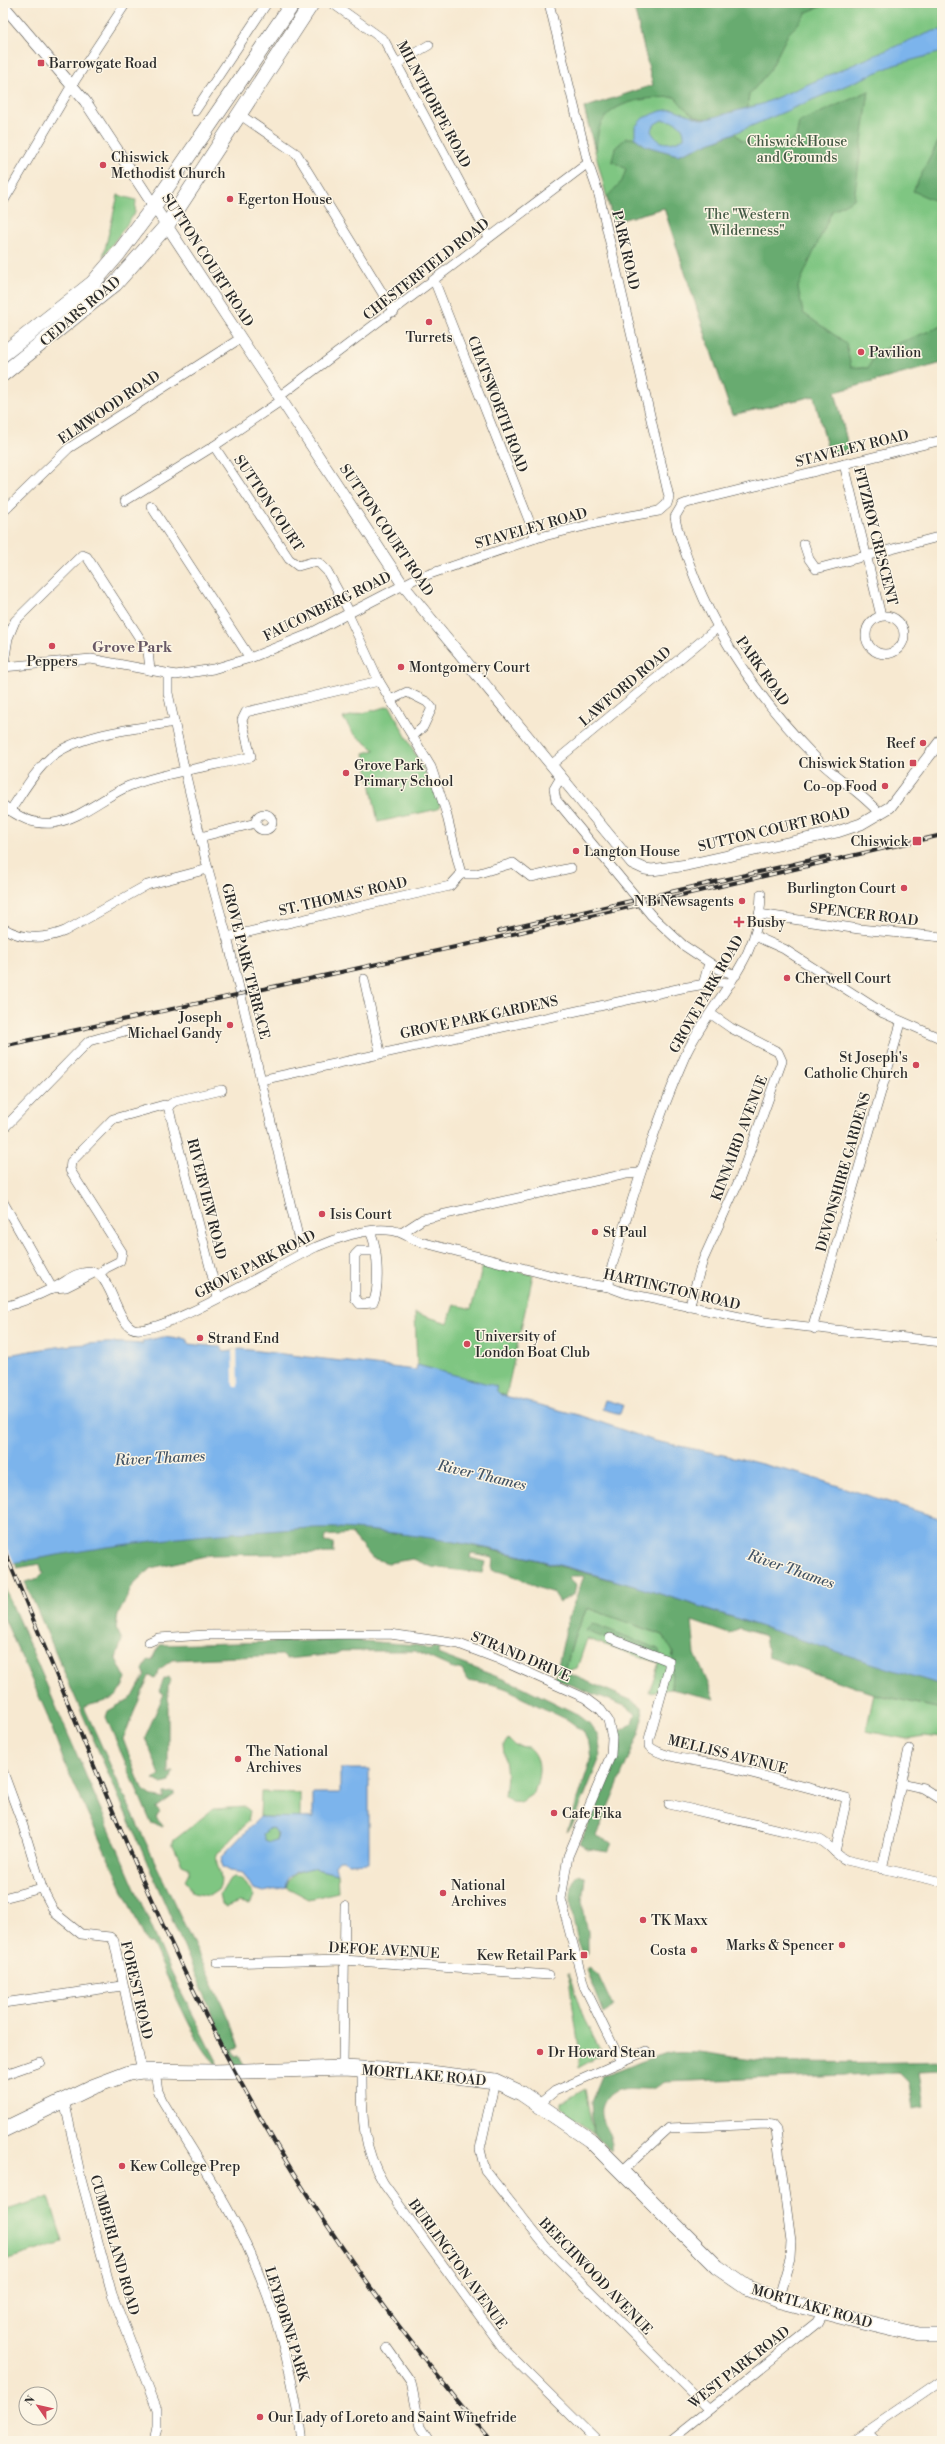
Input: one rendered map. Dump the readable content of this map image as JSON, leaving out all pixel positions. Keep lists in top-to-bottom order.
{
  "streets": {
    "highway": ["CEDARS ROAD", "MORTLAKE ROAD"],
    "street": [
      "MILNTHORPE ROAD",
      "PARK ROAD",
      "SUTTON COURT ROAD",
      "CHESTERFIELD ROAD",
      "CHATSWORTH ROAD",
      "ELMWOOD ROAD",
      "STAVELEY ROAD",
      "SUTTON COURT",
      "FITZROY CRESCENT",
      "FAUCONBERG ROAD",
      "LAWFORD ROAD",
      "ST. THOMAS' ROAD",
      "SPENCER ROAD",
      "GROVE PARK TERRACE",
      "GROVE PARK ROAD",
      "GROVE PARK GARDENS",
      "KINNAIRD AVENUE",
      "DEVONSHIRE GARDENS",
      "RIVERVIEW ROAD",
      "HARTINGTON ROAD",
      "STRAND DRIVE",
      "MELLISS AVENUE",
      "DEFOE AVENUE",
      "FOREST ROAD",
      "CUMBERLAND ROAD",
      "BURLINGTON AVENUE",
      "BEECHWOOD AVENUE",
      "LEYBORNE PARK",
      "WEST PARK ROAD"
    ]
  },
  "crossings": [
    ["MILNTHORPE ROAD", "CHESTERFIELD ROAD"],
    ["PARK ROAD", "SUTTON COURT ROAD"],
    ["PARK ROAD", "CHESTERFIELD ROAD"],
    ["PARK ROAD", "STAVELEY ROAD"],
    ["PARK ROAD", "LAWFORD ROAD"],
    ["SUTTON COURT ROAD", "CHESTERFIELD ROAD"],
    ["SUTTON COURT ROAD", "CEDARS ROAD"],
    ["SUTTON COURT ROAD", "ELMWOOD ROAD"],
    ["SUTTON COURT ROAD", "STAVELEY ROAD"],
    ["SUTTON COURT ROAD", "FAUCONBERG ROAD"],
    ["SUTTON COURT ROAD", "LAWFORD ROAD"],
    ["CHESTERFIELD ROAD", "CHATSWORTH ROAD"],
    ["CHESTERFIELD ROAD", "SUTTON COURT"],
    ["CHATSWORTH ROAD", "STAVELEY ROAD"],
    ["STAVELEY ROAD", "FITZROY CRESCENT"],
    ["STAVELEY ROAD", "FAUCONBERG ROAD"],
    ["SUTTON COURT", "FAUCONBERG ROAD"],
    ["FAUCONBERG ROAD", "GROVE PARK TERRACE"],
    ["ST. THOMAS' ROAD", "GROVE PARK TERRACE"],
    ["SPENCER ROAD", "GROVE PARK ROAD"],
    ["GROVE PARK TERRACE", "GROVE PARK ROAD"],
    ["GROVE PARK TERRACE", "GROVE PARK GARDENS"],
    ["GROVE PARK ROAD", "GROVE PARK GARDENS"],
    ["GROVE PARK ROAD", "KINNAIRD AVENUE"],
    ["GROVE PARK ROAD", "RIVERVIEW ROAD"],
    ["GROVE PARK ROAD", "HARTINGTON ROAD"],
    ["KINNAIRD AVENUE", "HARTINGTON ROAD"],
    ["DEVONSHIRE GARDENS", "HARTINGTON ROAD"],
    ["FOREST ROAD", "MORTLAKE ROAD"],
    ["FOREST ROAD", "LEYBORNE PARK"],
    ["MORTLAKE ROAD", "CUMBERLAND ROAD"],
    ["MORTLAKE ROAD", "BURLINGTON AVENUE"],
    ["MORTLAKE ROAD", "BEECHWOOD AVENUE"],
    ["MORTLAKE ROAD", "LEYBORNE PARK"],
    ["MORTLAKE ROAD", "WEST PARK ROAD"],
    ["BEECHWOOD AVENUE", "WEST PARK ROAD"]
  ],
  "districts": ["Grove Park"],
  "water": ["River Thames"],
  "parks": ["Chiswick House and Grounds", "The \"Western Wilderness\""],
  "places": {
    "transit": [
      "Barrowgate Road",
      "Chiswick Station",
      "Chiswick",
      "Kew Retail Park"
    ],
    "other": [
      "Chiswick Methodist Church",
      "Egerton House",
      "Turrets",
      "Pavilion",
      "Peppers",
      "Montgomery Court",
      "Reef",
      "Grove Park Primary School",
      "Co-op Food",
      "Langton House",
      "Burlington Court",
      "N B Newsagents",
      "Cherwell Court",
      "Joseph Michael Gandy",
      "St Joseph's Catholic Church",
      "Isis Court",
      "St Paul",
      "Strand End",
      "University of London Boat Club",
      "The National Archives",
      "Cafe Fika",
      "National Archives",
      "TK Maxx",
      "Marks & Spencer",
      "Costa",
      "Dr Howard Stean",
      "Kew College Prep",
      "Our Lady of Loreto and Saint Winefride"
    ],
    "health": ["Busby"]
  },
  "north": "top left"
}
